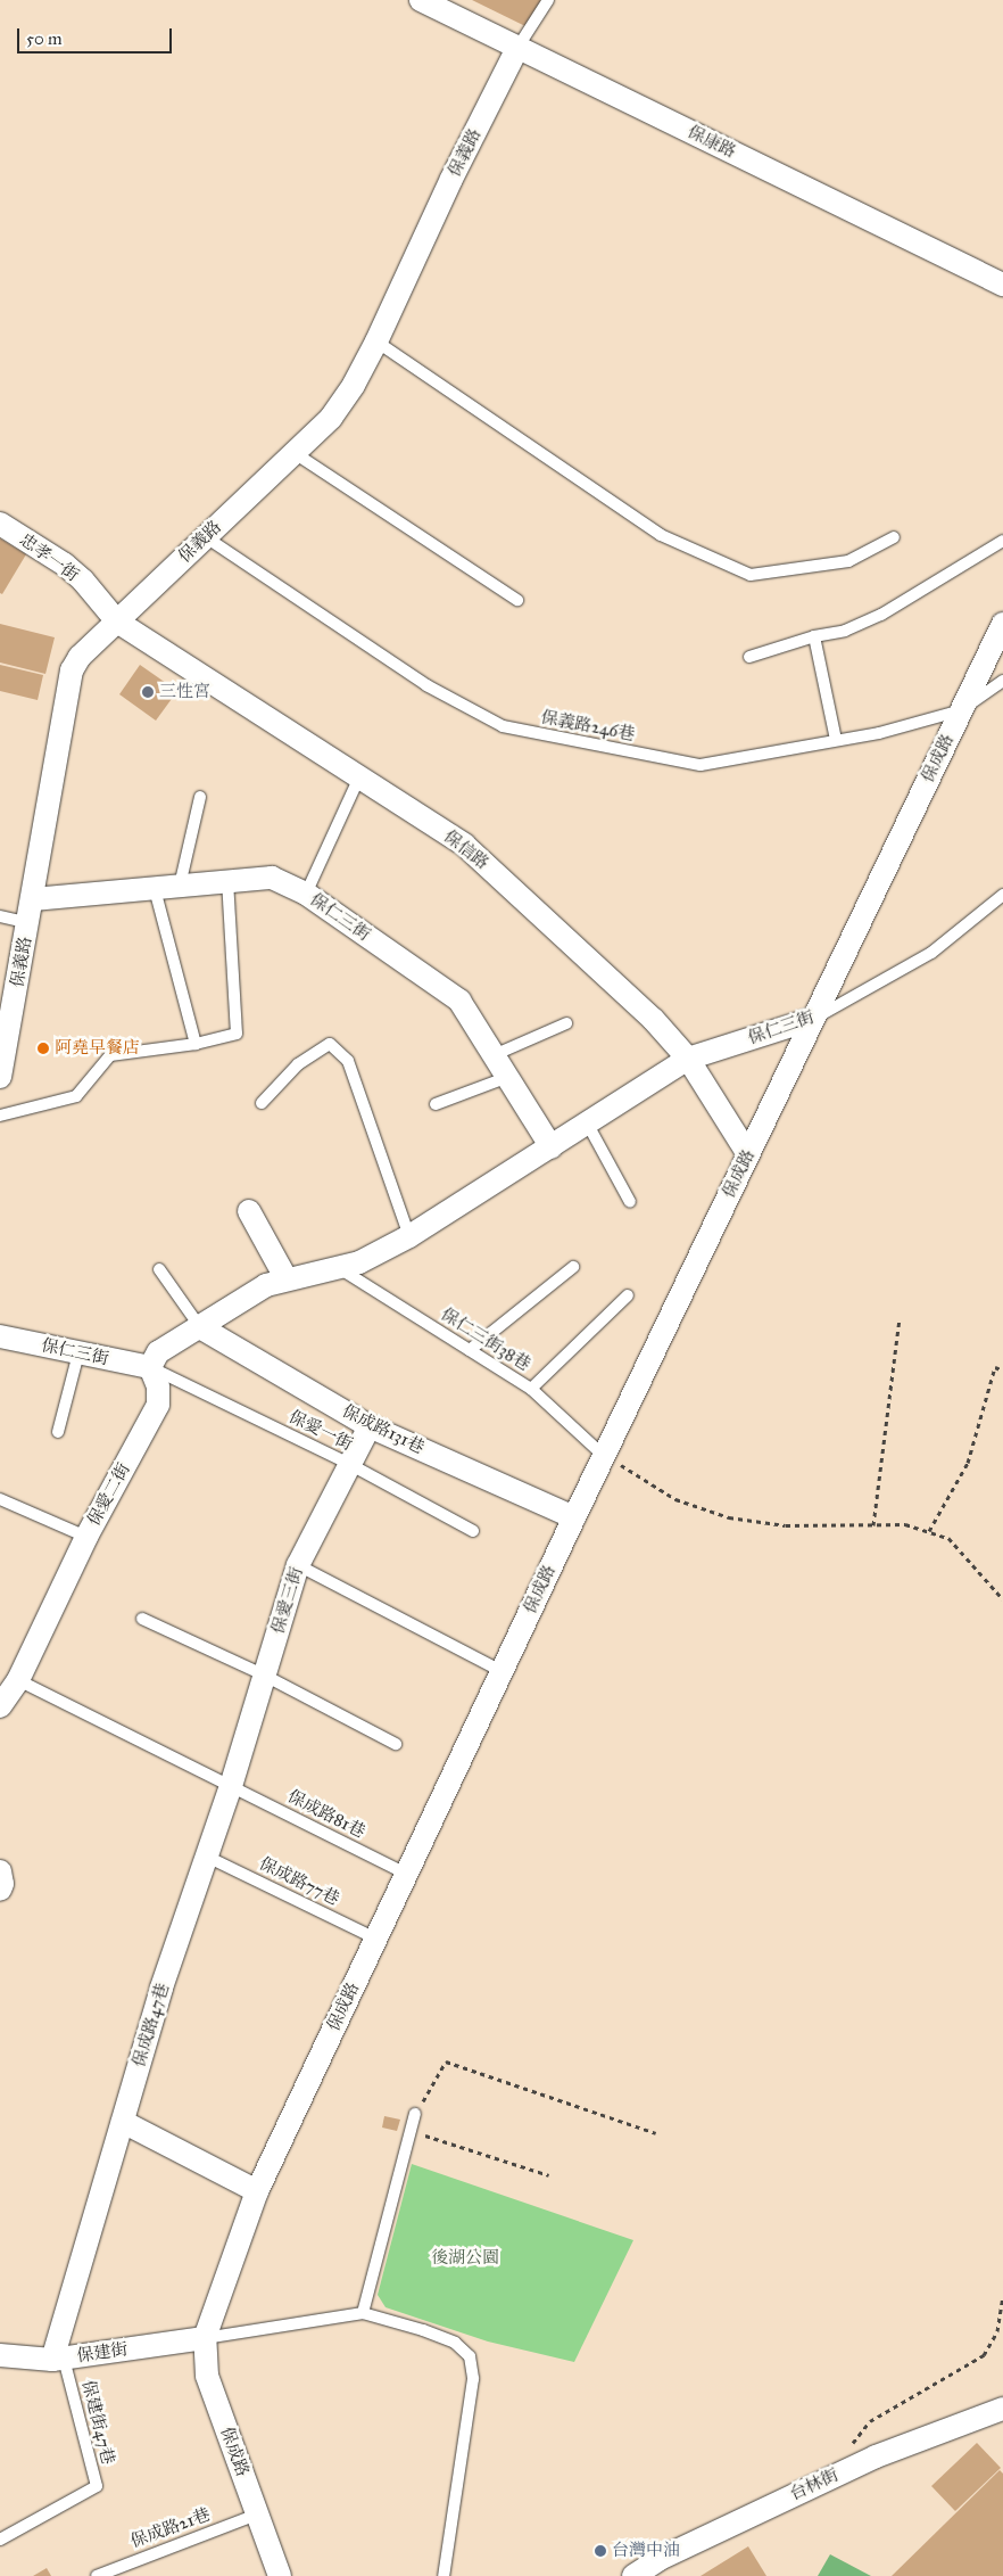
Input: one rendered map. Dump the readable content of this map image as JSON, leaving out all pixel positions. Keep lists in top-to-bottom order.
{
  "streets": {
    "street": [
      "保康路",
      "保義路",
      "忠孝一街",
      "保成路",
      "保信路",
      "保仁三街",
      "保成路131巷",
      "保愛二街",
      "保愛三街",
      "保成路47巷",
      "保建街",
      "台林街"
    ],
    "lane": [
      "保義路246巷",
      "保仁三街38巷",
      "保愛一街",
      "保成路81巷",
      "保成路77巷",
      "保建街47巷",
      "保成路21巷"
    ]
  },
  "crossings": [
    ["保康路", "保義路"],
    ["保義路", "忠孝一街"],
    ["保義路", "保義路246巷"],
    ["保義路", "保信路"],
    ["保義路", "保仁三街"],
    ["忠孝一街", "保信路"],
    ["保義路246巷", "保成路"],
    ["保成路", "保信路"],
    ["保成路", "保仁三街"],
    ["保成路", "保仁三街38巷"],
    ["保成路", "保成路131巷"],
    ["保成路", "保成路81巷"],
    ["保成路", "保成路77巷"],
    ["保成路", "保建街"],
    ["保成路", "保成路21巷"],
    ["保信路", "保仁三街"],
    ["保仁三街", "保仁三街38巷"],
    ["保仁三街", "保成路131巷"],
    ["保仁三街", "保愛一街"],
    ["保仁三街", "保愛二街"],
    ["保成路131巷", "保愛三街"],
    ["保愛一街", "保愛二街"],
    ["保愛一街", "保愛三街"],
    ["保愛三街", "保成路81巷"],
    ["保愛三街", "保成路47巷"],
    ["保成路81巷", "保成路47巷"],
    ["保成路77巷", "保成路47巷"],
    ["保成路47巷", "保建街"],
    ["保成路47巷", "保建街47巷"],
    ["保建街", "保建街47巷"]
  ],
  "parks": ["後湖公園"],
  "places": ["三性宮", "阿堯早餐店", "台灣中油"],
  "scale_bar": "50 m"
}
